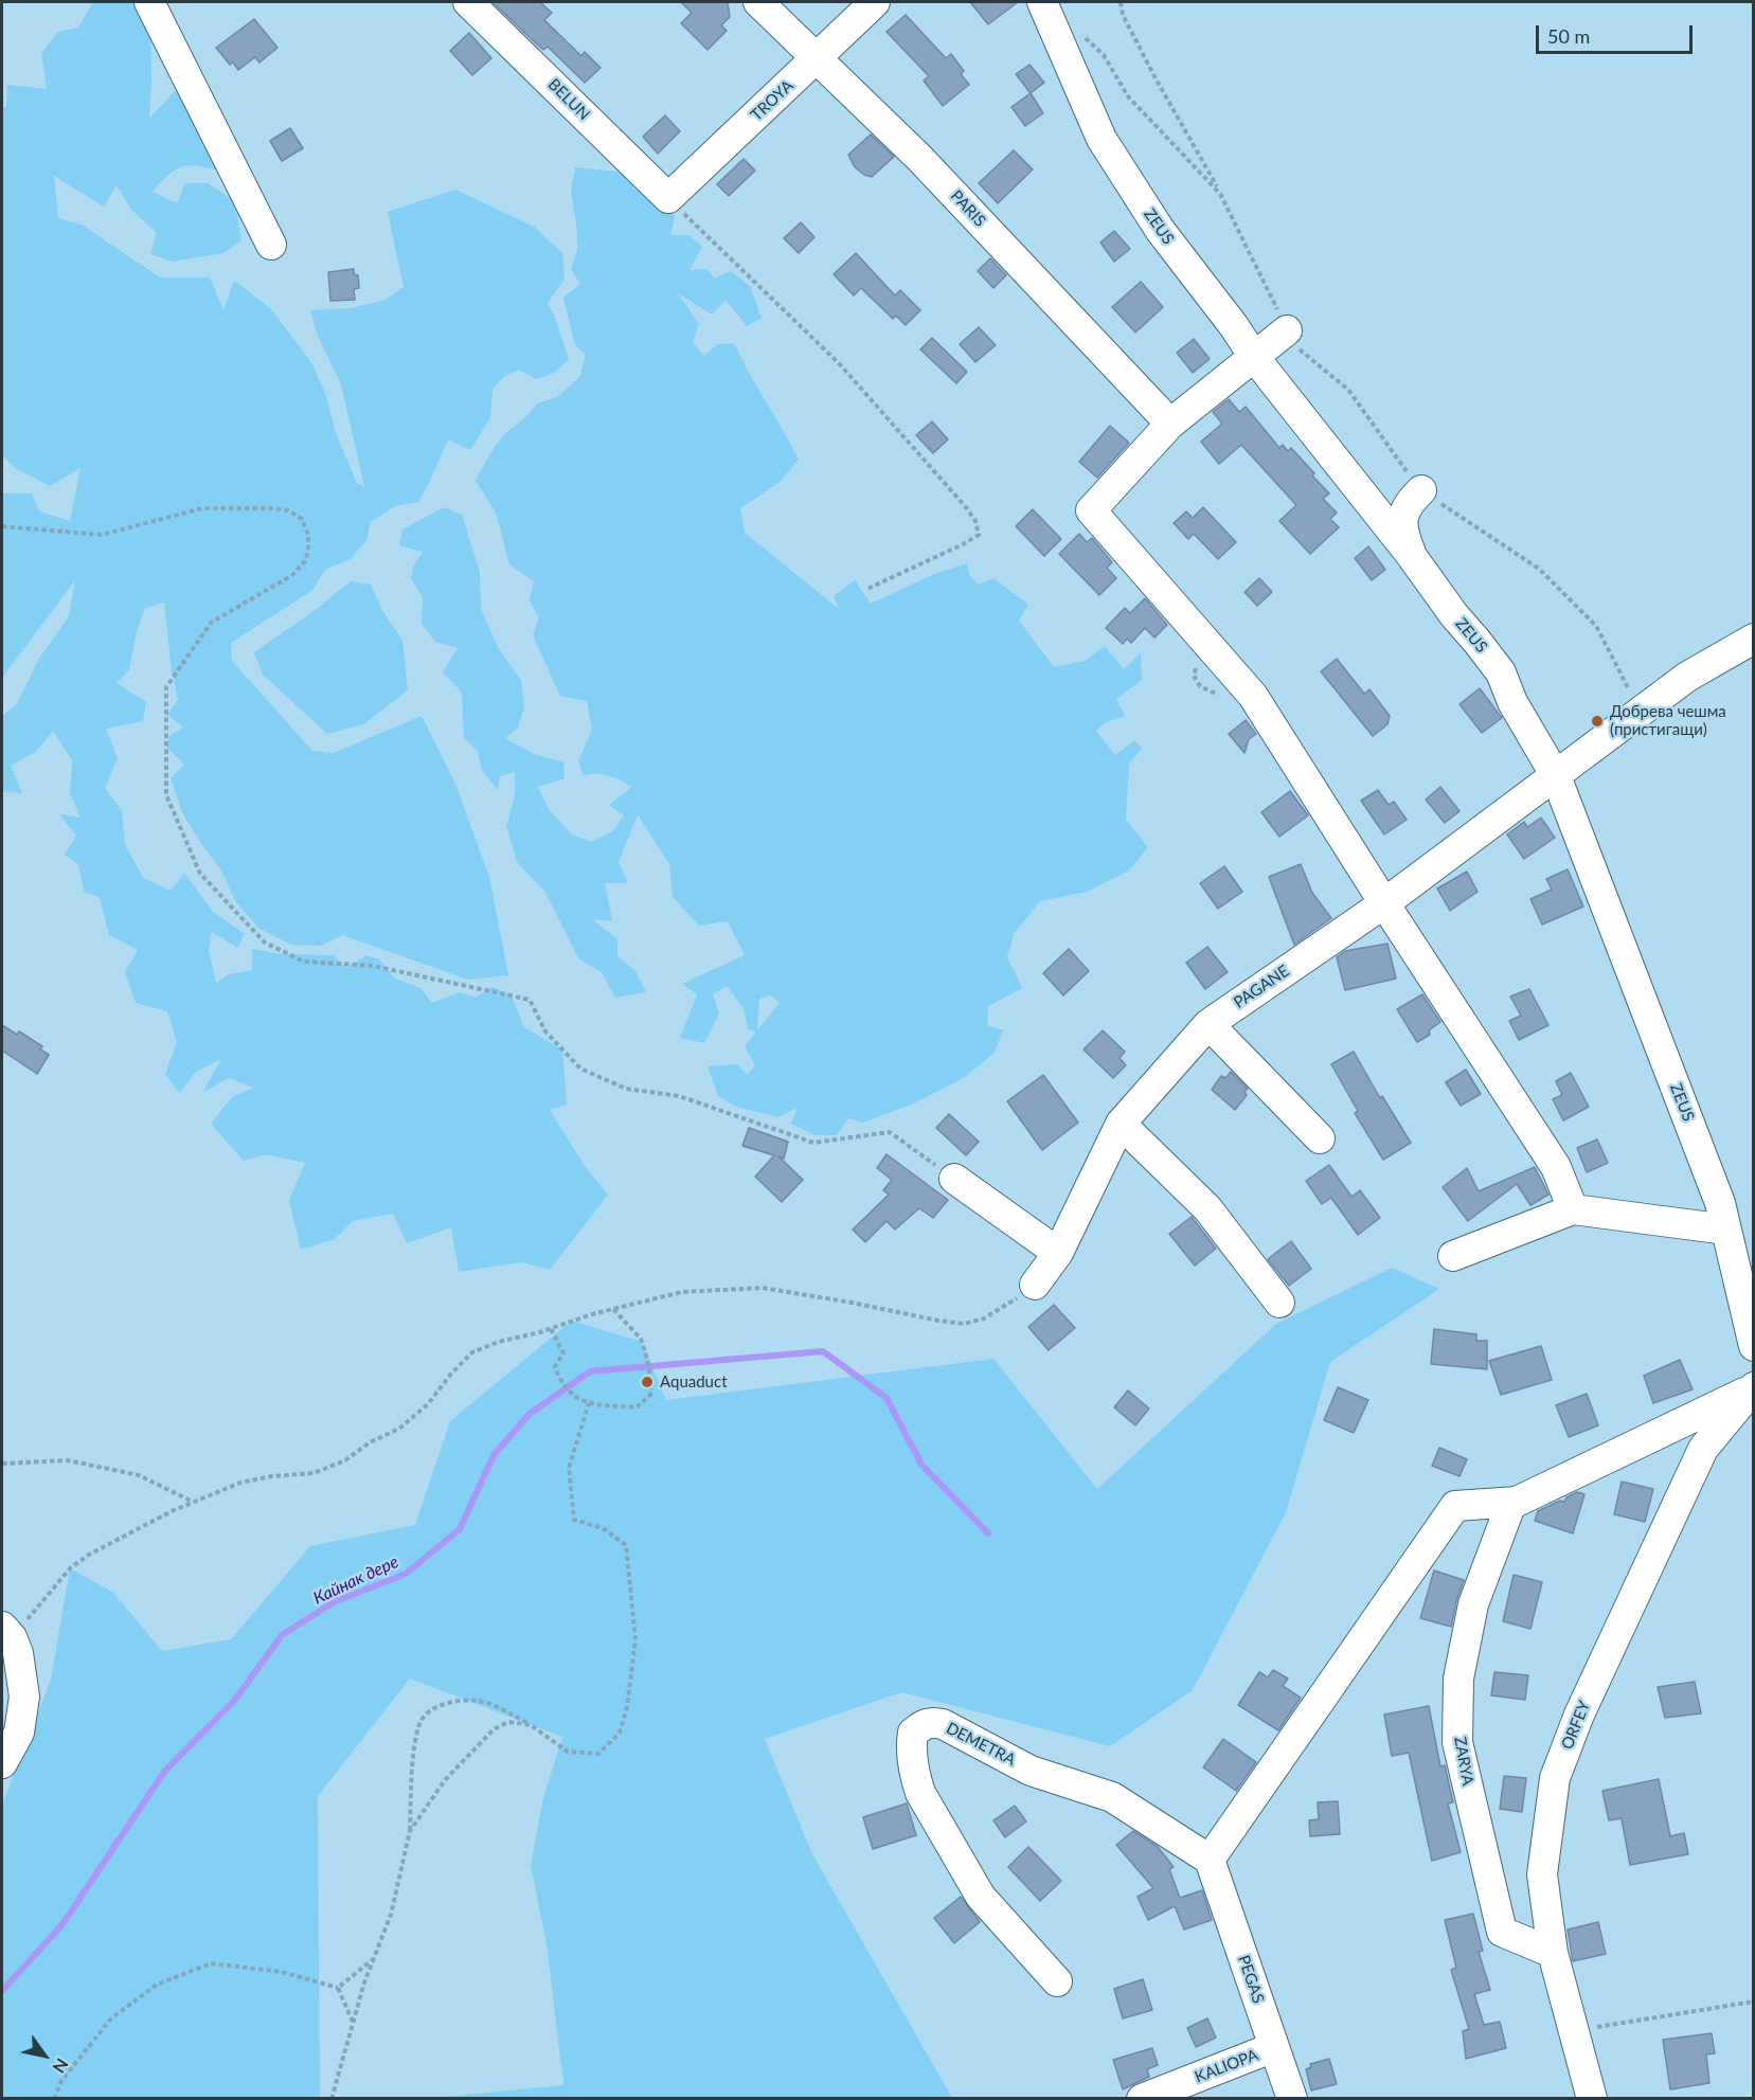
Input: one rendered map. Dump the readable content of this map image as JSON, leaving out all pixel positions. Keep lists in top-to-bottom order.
{
  "streets": {
    "street": [
      "BELUN",
      "TROYA",
      "PARIS",
      "ZEUS",
      "PAGANE",
      "ORFEY",
      "DEMETRA",
      "ZARYA",
      "PEGAS",
      "KALIOPA"
    ]
  },
  "crossings": [
    ["BELUN", "TROYA"],
    ["TROYA", "PARIS"],
    ["ZEUS", "PAGANE"],
    ["ORFEY", "ZARYA"],
    ["DEMETRA", "PEGAS"],
    ["PEGAS", "KALIOPA"]
  ],
  "water": ["Кайнак дере"],
  "places": ["Добрева чешма (пристигащи)", "Aquaduct"],
  "scale_bar": "50 m",
  "north": "bottom right"
}
